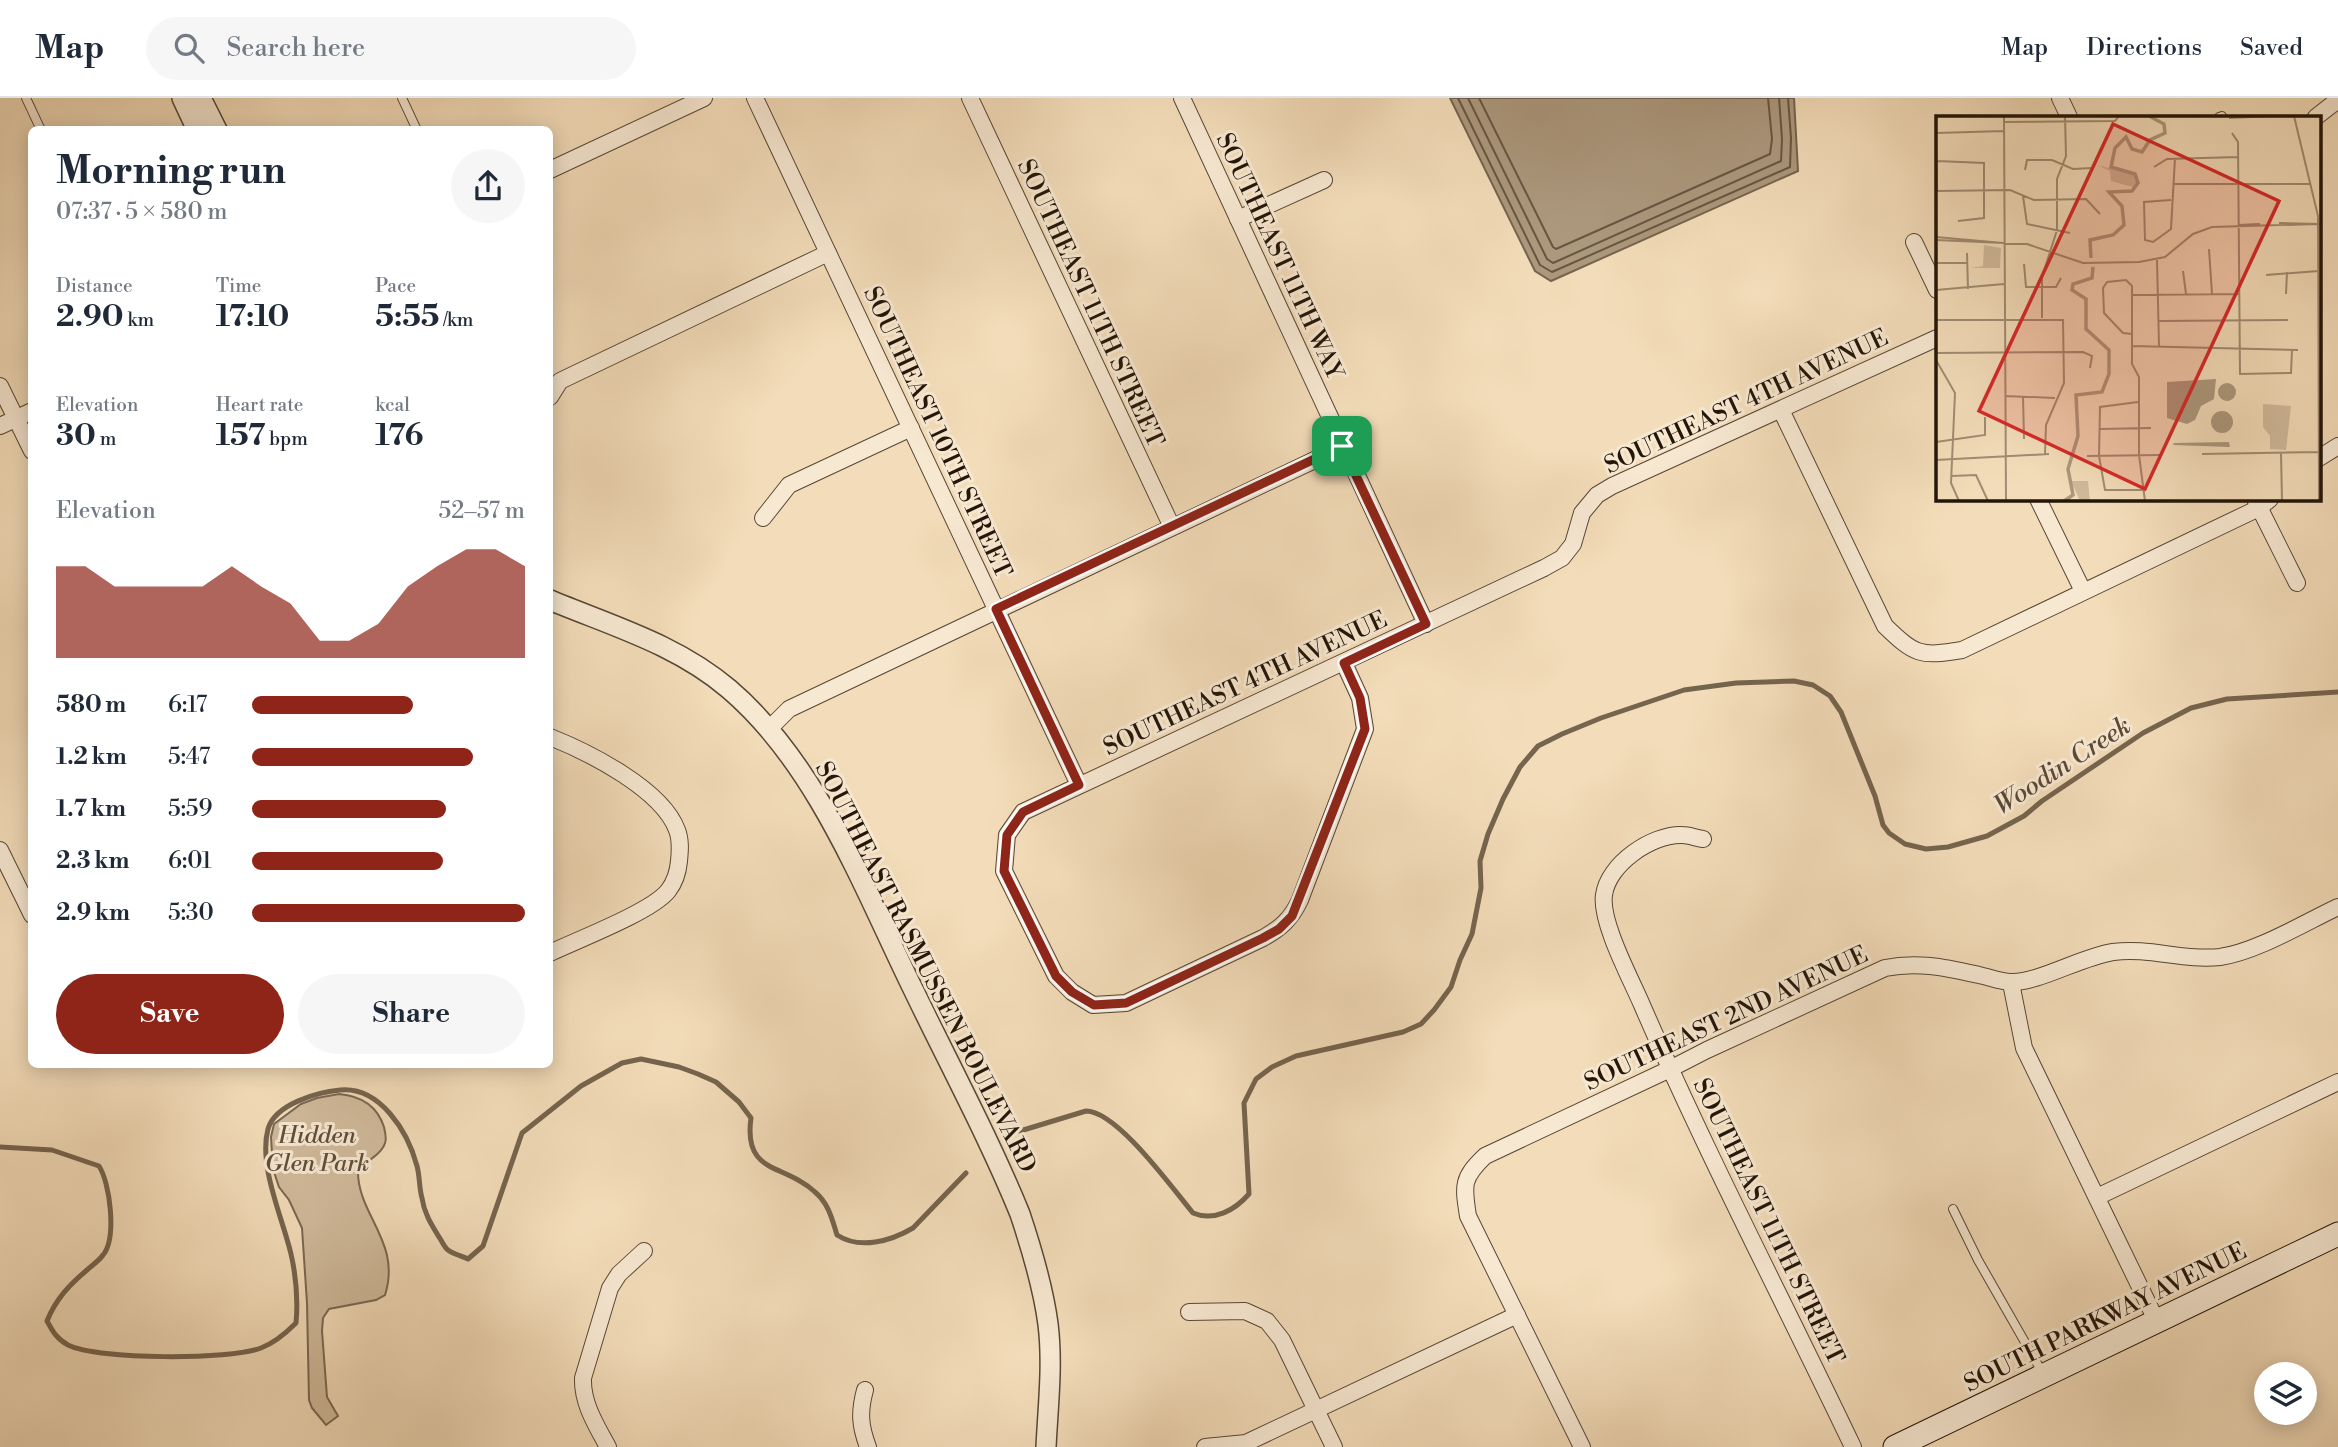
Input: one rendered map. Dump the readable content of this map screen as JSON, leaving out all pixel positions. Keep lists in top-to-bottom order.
{
  "streets": {
    "main road": ["SOUTH PARKWAY AVENUE"],
    "street": [
      "SOUTHEAST 11TH WAY",
      "SOUTHEAST 11TH STREET",
      "SOUTHEAST 4TH AVENUE",
      "SOUTHEAST 10TH STREET",
      "SOUTHEAST RASMUSSEN BOULEVARD",
      "SOUTHEAST 2ND AVENUE"
    ]
  },
  "crossings": [
    ["SOUTHEAST 11TH WAY", "SOUTHEAST 4TH AVENUE"],
    ["SOUTHEAST 11TH STREET", "SOUTHEAST 2ND AVENUE"],
    ["SOUTHEAST 4TH AVENUE", "SOUTHEAST 10TH STREET"]
  ],
  "water": ["Woodin Creek"],
  "parks": ["Hidden Glen Park"],
  "page": {
    "header": "Map",
    "search": "Search here",
    "nav": ["Map", "Directions", "Saved"],
    "heading": ["Morning run", "07:37 · 5 × 580 m"],
    "stats": [
      ["Distance", "2.90 km"],
      ["Time", "17:10"],
      ["Pace", "5:55 /km"],
      ["Elevation", "30 m"],
      ["Heart rate", "157 bpm"],
      ["kcal", "176"]
    ],
    "chart": ["Elevation", "52–57 m"],
    "list": [
      {
        "name": "580 m",
        "note": "6:17"
      },
      {
        "name": "1.2 km",
        "note": "5:47"
      },
      {
        "name": "1.7 km",
        "note": "5:59"
      },
      {
        "name": "2.3 km",
        "note": "6:01"
      },
      {
        "name": "2.9 km",
        "note": "5:30"
      }
    ],
    "buttons": ["Save", "Share"]
  }
}
